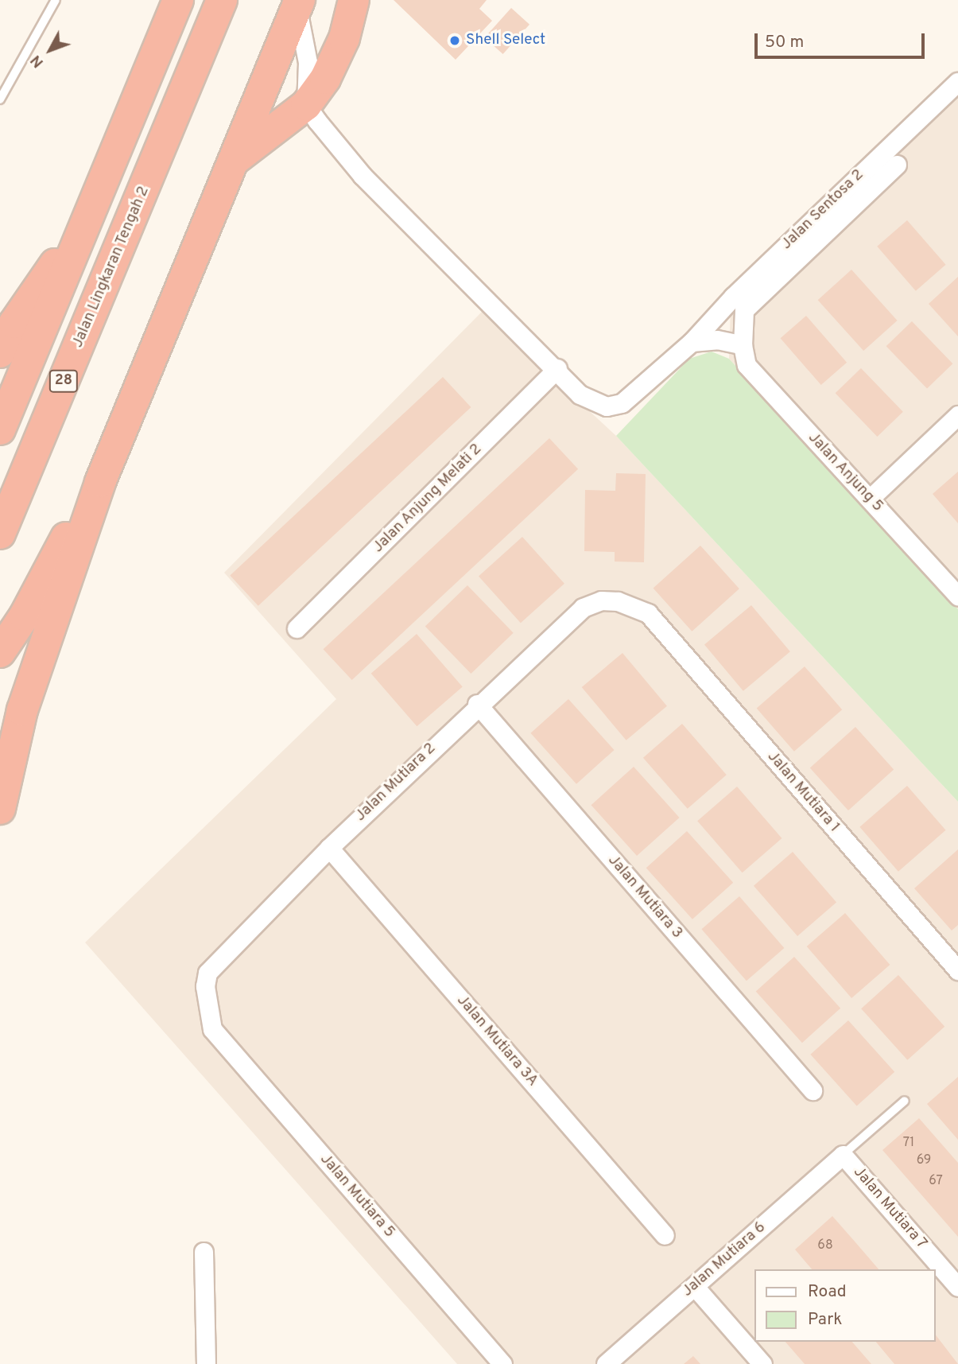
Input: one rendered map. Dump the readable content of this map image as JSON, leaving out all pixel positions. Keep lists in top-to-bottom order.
{
  "streets": {
    "highway": ["Jalan Lingkaran Tengah 2", "28"],
    "street": [
      "Jalan Sentosa 2",
      "Jalan Anjung 5",
      "Jalan Anjung Melati 2",
      "Jalan Mutiara 2",
      "Jalan Mutiara 1",
      "Jalan Mutiara 3",
      "Jalan Mutiara 3A",
      "Jalan Mutiara 5",
      "Jalan Mutiara 7",
      "Jalan Mutiara 6"
    ]
  },
  "crossings": [
    ["Jalan Sentosa 2", "Jalan Anjung Melati 2"],
    ["Jalan Mutiara 2", "Jalan Mutiara 1"],
    ["Jalan Mutiara 2", "Jalan Mutiara 3"],
    ["Jalan Mutiara 2", "Jalan Mutiara 3A"],
    ["Jalan Mutiara 2", "Jalan Mutiara 5"],
    ["Jalan Mutiara 7", "Jalan Mutiara 6"]
  ],
  "places": ["Shell Select"],
  "house_numbers": [
    "71",
    "69",
    "67",
    "68"
  ],
  "legend": ["Road", "Park"],
  "scale_bar": "50 m",
  "north": "bottom left"
}
